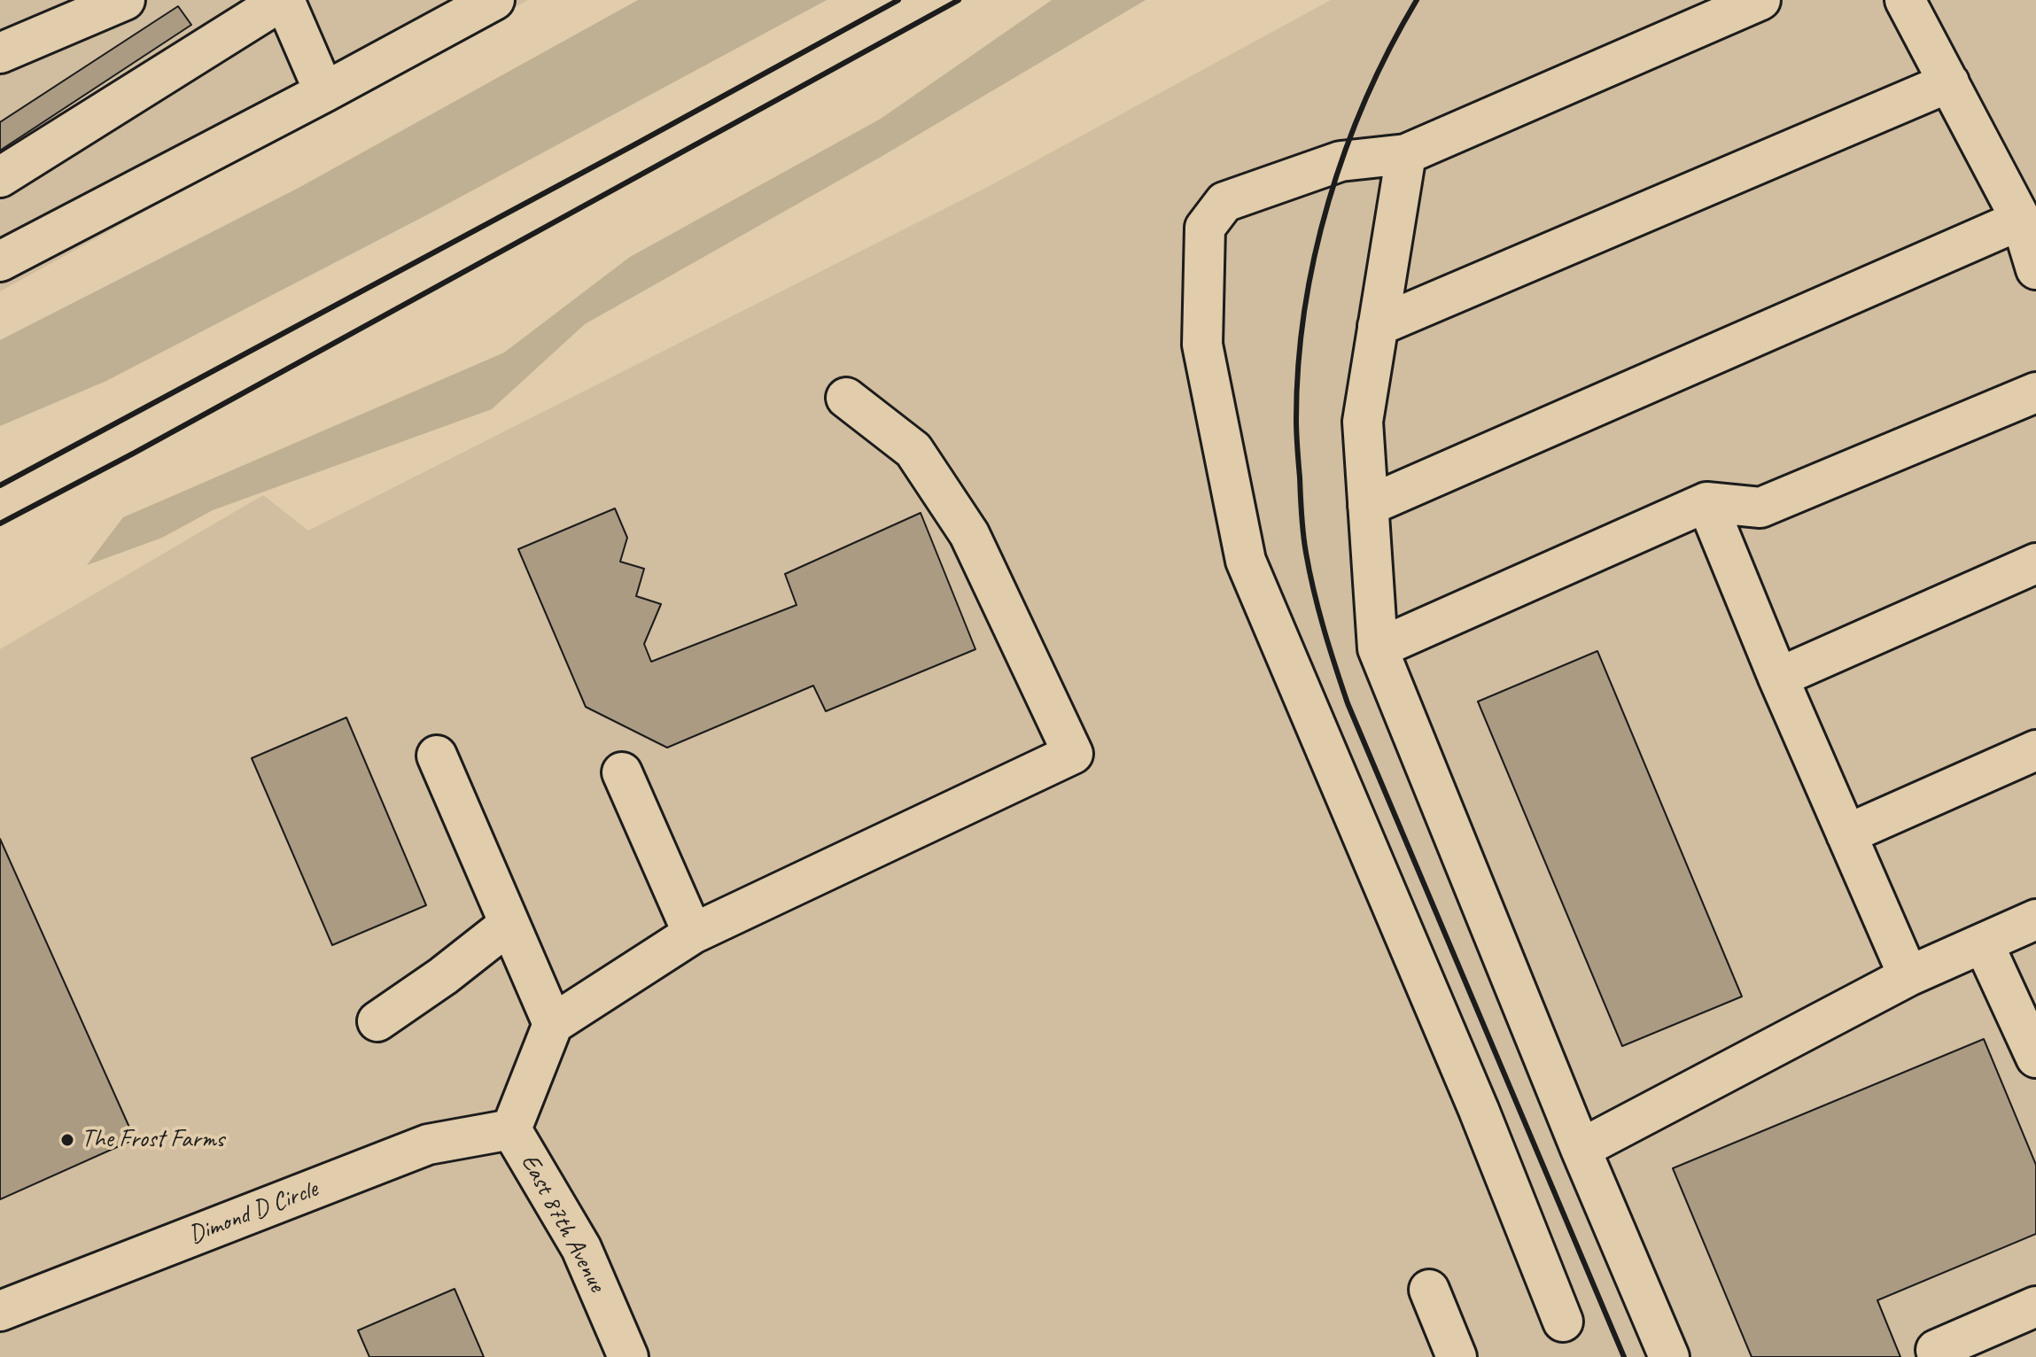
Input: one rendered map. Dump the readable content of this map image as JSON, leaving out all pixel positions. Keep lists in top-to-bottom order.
{
  "streets": {
    "street": ["Dimond D Circle", "East 87th Avenue"]
  },
  "crossings": [
    ["Dimond D Circle", "East 87th Avenue"]
  ],
  "places": ["The Frost Farms"]
}
